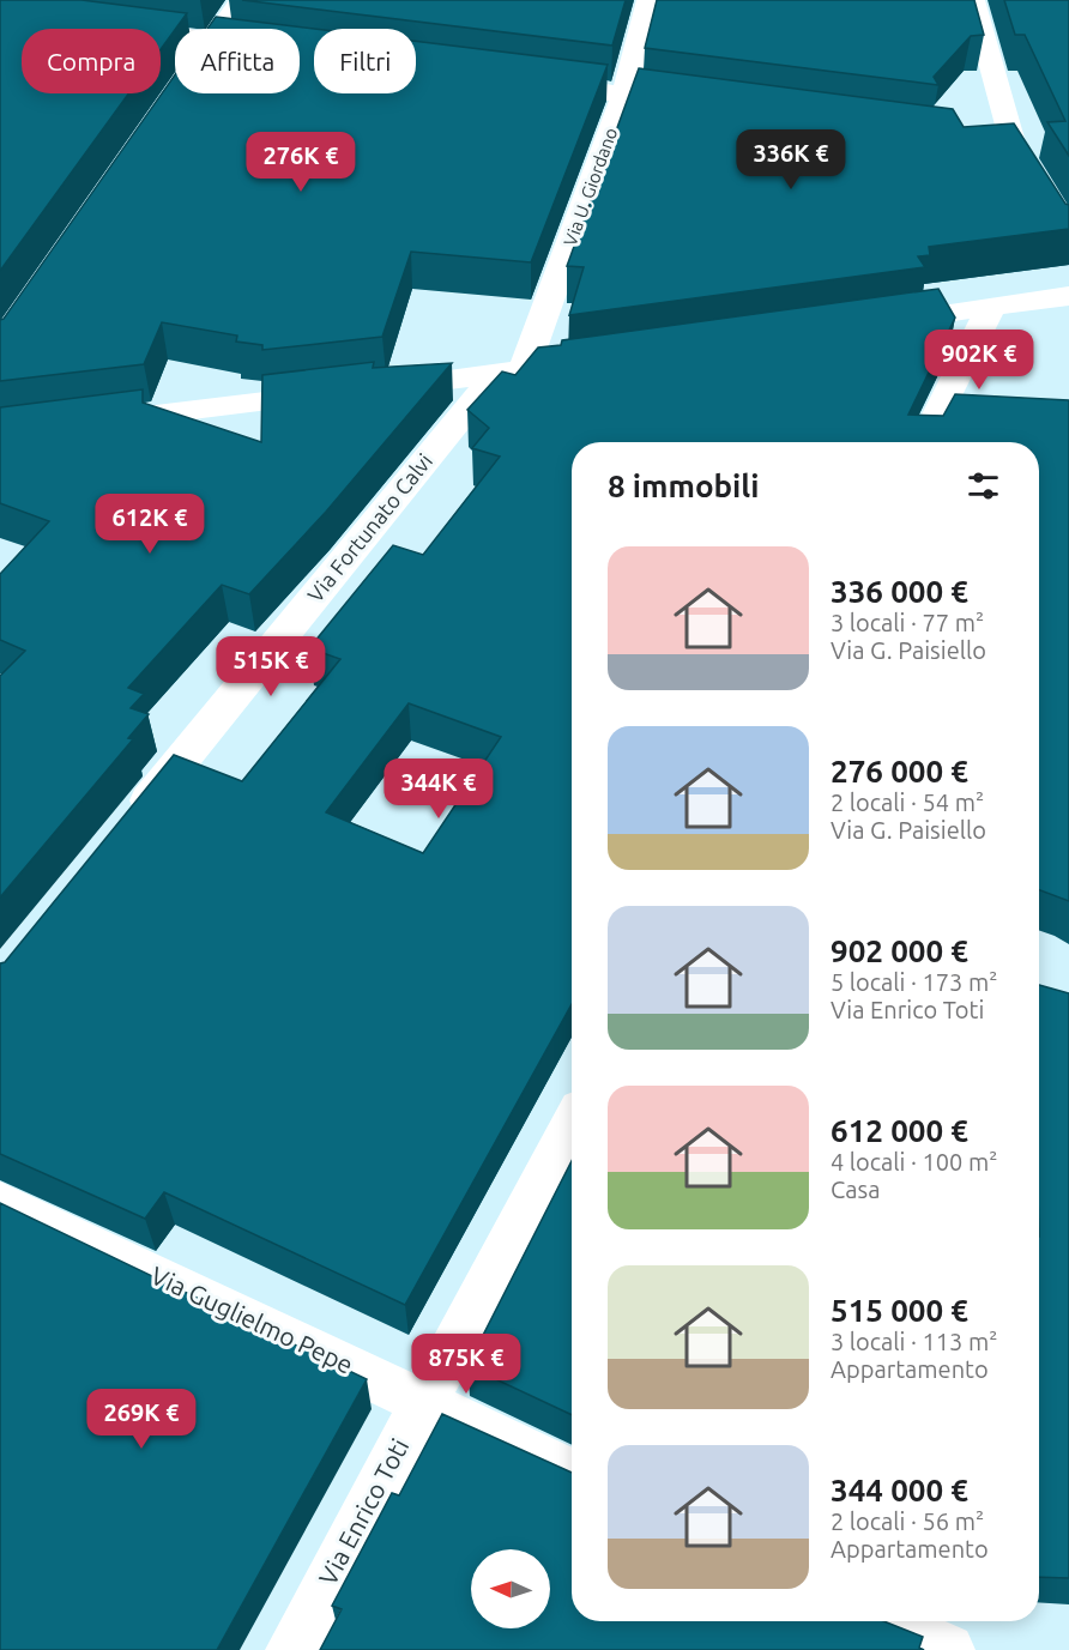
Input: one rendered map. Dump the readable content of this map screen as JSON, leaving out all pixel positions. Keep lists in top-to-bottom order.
{
  "streets": {
    "street": [
      "Via U. Giordano",
      "Via Fortunato Calvi",
      "Via Guglielmo Pepe",
      "Via Enrico Toti"
    ]
  },
  "crossings": [
    ["Via U. Giordano", "Via Fortunato Calvi"],
    ["Via Guglielmo Pepe", "Via Enrico Toti"]
  ],
  "north": "left",
  "page": {
    "chip": ["Compra", "Affitta", "Filtri"],
    "price": [
      "336K €",
      "276K €",
      "902K €",
      "612K €",
      "515K €",
      "344K €",
      "875K €",
      "269K €"
    ],
    "heading": "8 immobili",
    "list": [
      {
        "name": "336 000 €",
        "note": "3 locali · 77 m² · Via G. Paisiello"
      },
      {
        "name": "276 000 €",
        "note": "2 locali · 54 m² · Via G. Paisiello"
      },
      {
        "name": "902 000 €",
        "note": "5 locali · 173 m² · Via Enrico Toti"
      },
      {
        "name": "612 000 €",
        "note": "4 locali · 100 m² · Casa"
      },
      {
        "name": "515 000 €",
        "note": "3 locali · 113 m² · Appartamento"
      },
      {
        "name": "344 000 €",
        "note": "2 locali · 56 m² · Appartamento"
      }
    ]
  }
}
